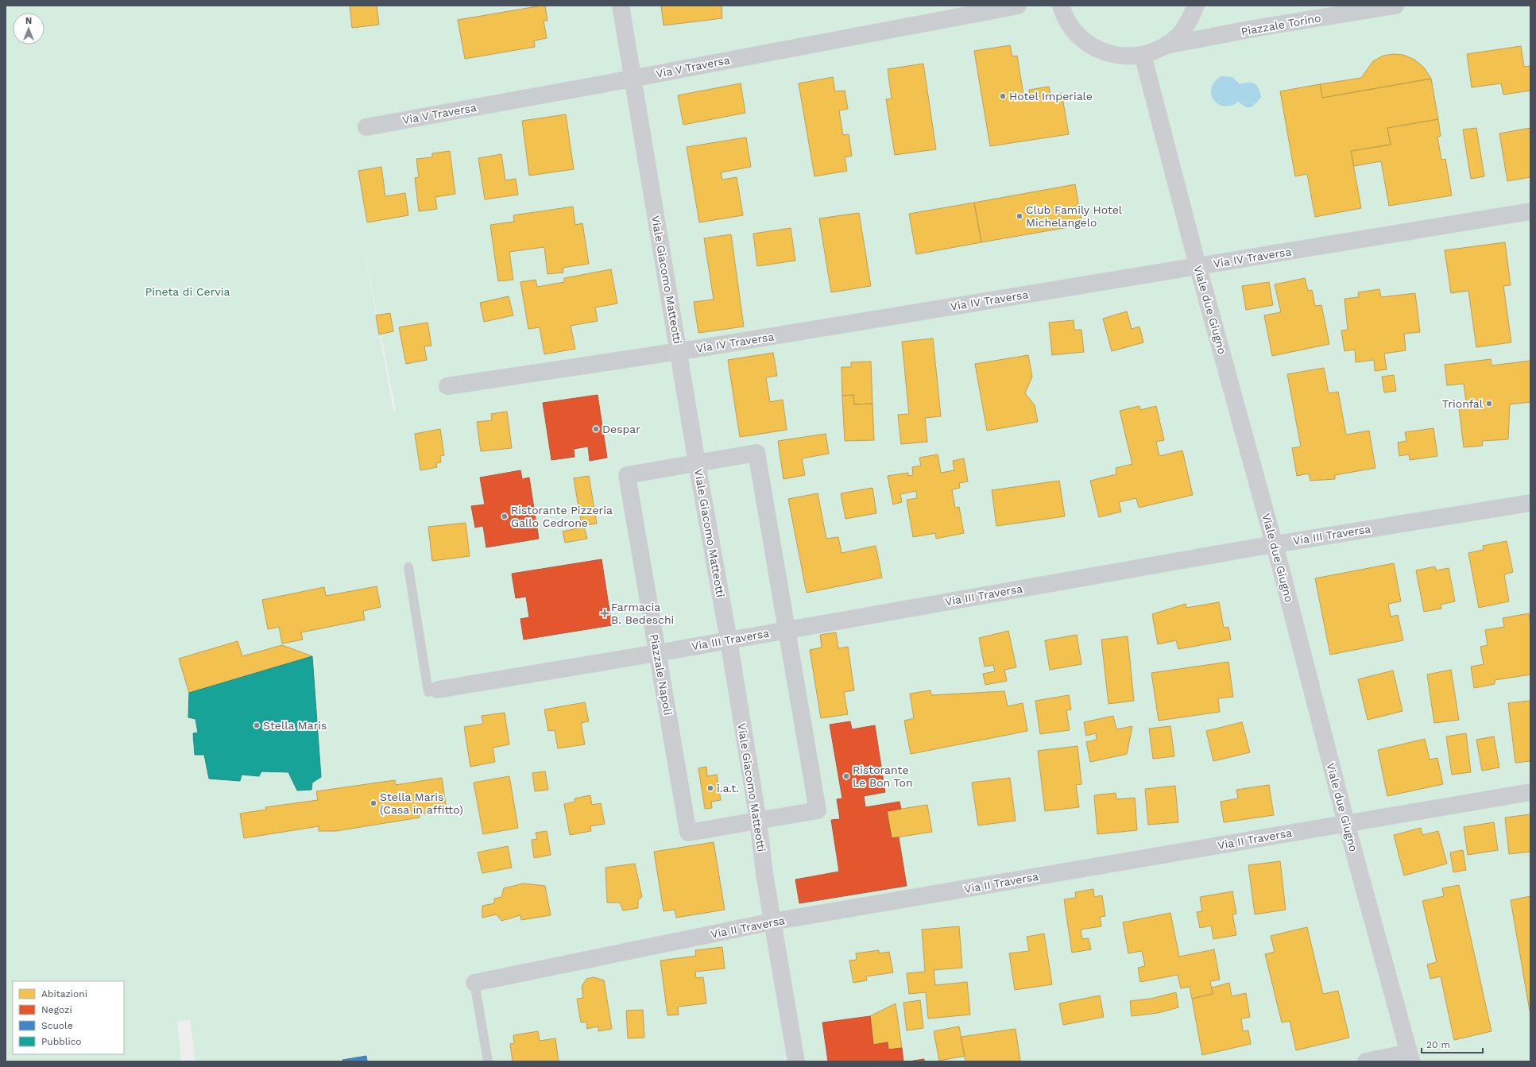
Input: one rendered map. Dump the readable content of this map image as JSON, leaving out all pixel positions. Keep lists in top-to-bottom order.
{
  "streets": {
    "street": [
      "Piazzale Torino",
      "Via V Traversa",
      "Via IV Traversa",
      "Viale Giacomo Matteotti",
      "Viale due Giugno",
      "Via III Traversa",
      "Piazzale Napoli",
      "Via II Traversa"
    ]
  },
  "crossings": [
    ["Via V Traversa", "Viale Giacomo Matteotti"],
    ["Via IV Traversa", "Viale Giacomo Matteotti"],
    ["Via IV Traversa", "Viale due Giugno"],
    ["Viale Giacomo Matteotti", "Via III Traversa"],
    ["Viale Giacomo Matteotti", "Piazzale Napoli"],
    ["Viale Giacomo Matteotti", "Via II Traversa"],
    ["Viale due Giugno", "Via III Traversa"],
    ["Viale due Giugno", "Via II Traversa"],
    ["Via III Traversa", "Piazzale Napoli"]
  ],
  "parks": ["Pineta di Cervia"],
  "places": {
    "other": [
      "Hotel Imperiale",
      "Club Family Hotel Michelangelo",
      "Trionfal",
      "Despar",
      "Ristorante Pizzeria Gallo Cedrone",
      "Stella Maris",
      "Ristorante Le Bon Ton",
      "i.a.t.",
      "Stella Maris (Casa in affitto)"
    ],
    "health": ["Farmacia B. Bedeschi"]
  },
  "legend": [
    "Abitazioni",
    "Negozi",
    "Scuole",
    "Pubblico"
  ],
  "scale_bar": "20 m",
  "north": "top"
}
